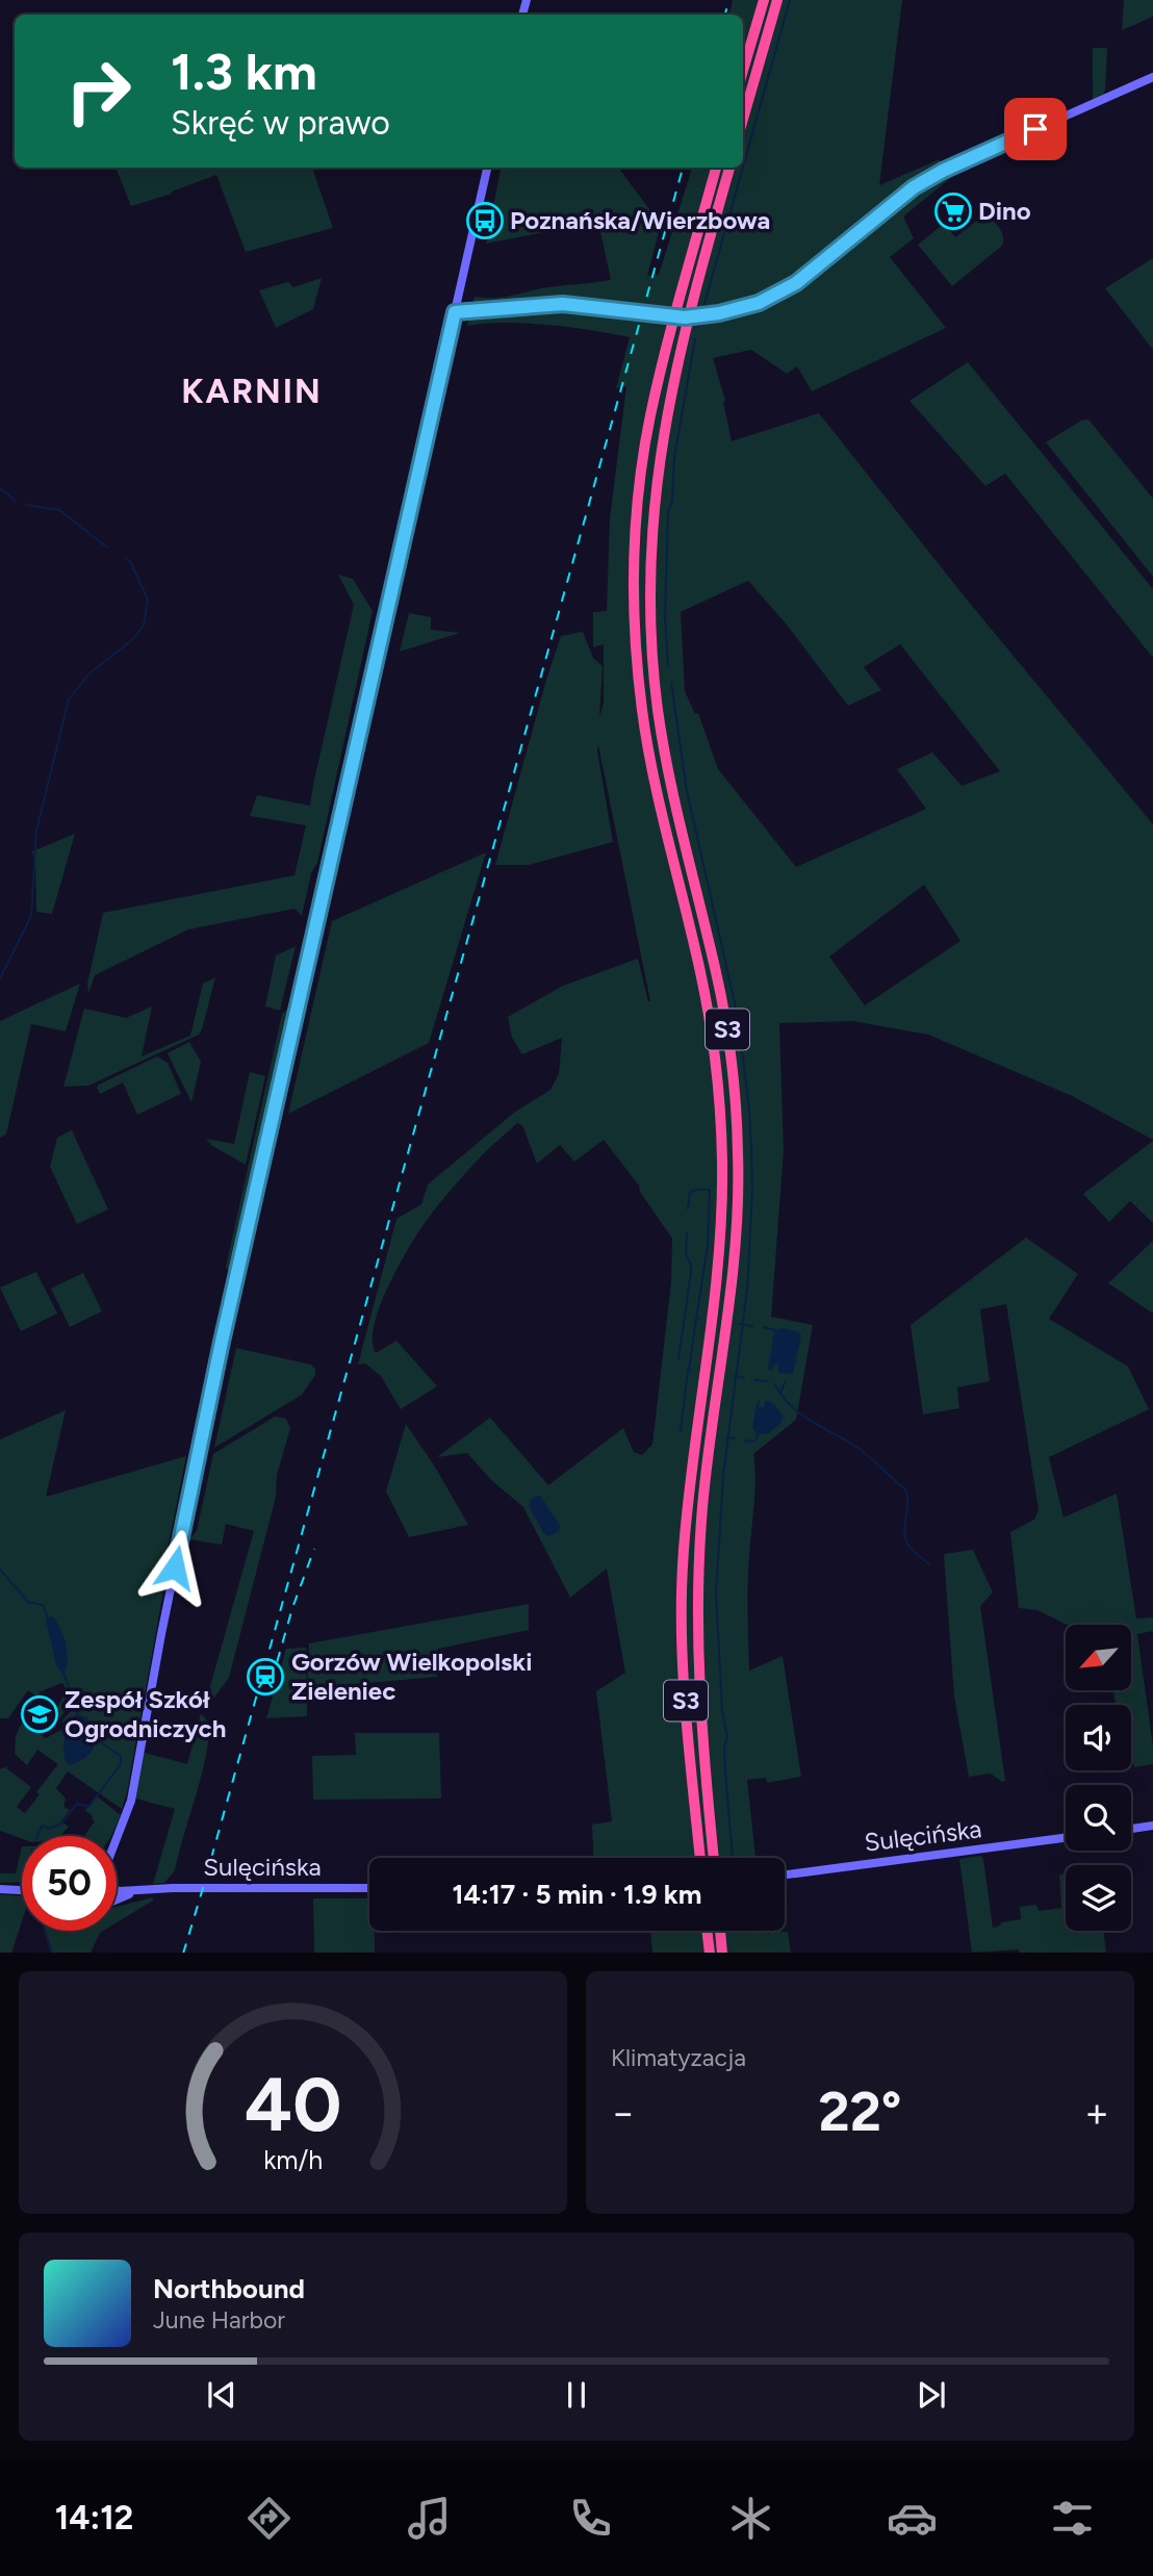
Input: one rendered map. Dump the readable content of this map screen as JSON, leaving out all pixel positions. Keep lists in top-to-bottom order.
{
  "streets": {
    "highway": ["S3"],
    "main road": ["Sulęcińska"]
  },
  "districts": ["KARNIN"],
  "places": {
    "supermarket": ["Dino"],
    "bus stop": ["Poznańska/Wierzbowa"],
    "station": ["Gorzów Wielkopolski Zieleniec"],
    "school or university": ["Zespół Szkół Ogrodniczych"]
  },
  "north": "bottom left",
  "page": {
    "turn": ["1.3 km", "Skręć w prawo"],
    "limit": "50",
    "trip": "14:17 · 5 min · 1.9 km",
    "tile": "Klimatyzacja",
    "heat": ["−", "22°", "+"],
    "song": ["Northbound", "June Harbor"],
    "tabs": "14:12",
    "gauge": ["40", "km/h"]
  }
}
